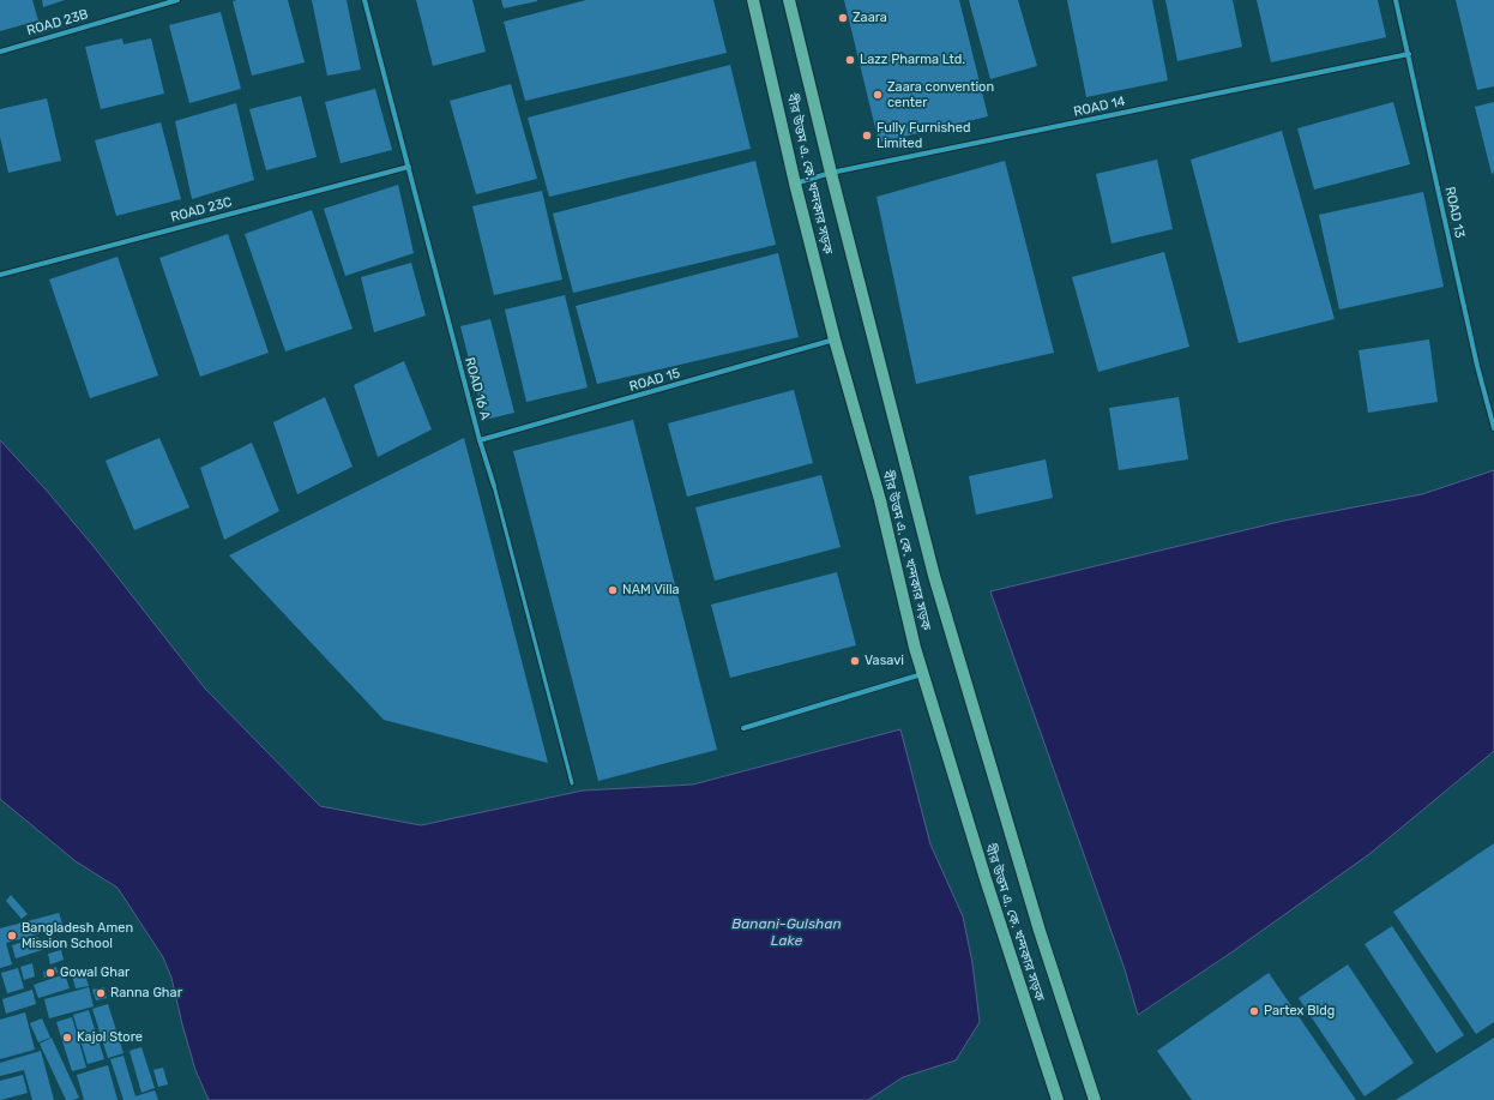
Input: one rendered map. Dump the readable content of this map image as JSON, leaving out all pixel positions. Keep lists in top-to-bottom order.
{
  "streets": {
    "main road": ["বীর উত্তম এ. কে. খন্দকার সড়ক"],
    "street": [
      "ROAD 23B",
      "ROAD 14",
      "ROAD 23C",
      "ROAD 13",
      "ROAD 15",
      "ROAD 16 A"
    ]
  },
  "crossings": [
    ["ROAD 14", "বীর উত্তম এ. কে. খন্দকার সড়ক"],
    ["ROAD 14", "ROAD 13"],
    ["বীর উত্তম এ. কে. খন্দকার সড়ক", "ROAD 15"],
    ["ROAD 23C", "ROAD 16 A"],
    ["ROAD 15", "ROAD 16 A"]
  ],
  "water": ["Banani-Gulshan Lake"],
  "places": [
    "Zaara",
    "Lazz Pharma Ltd.",
    "Zaara convention center",
    "Fully Furnished Limited",
    "NAM Villa",
    "Vasavi",
    "Bangladesh Amen Mission School",
    "Gowal Ghar",
    "Ranna Ghar",
    "Partex Bldg",
    "Kajol Store"
  ]
}
